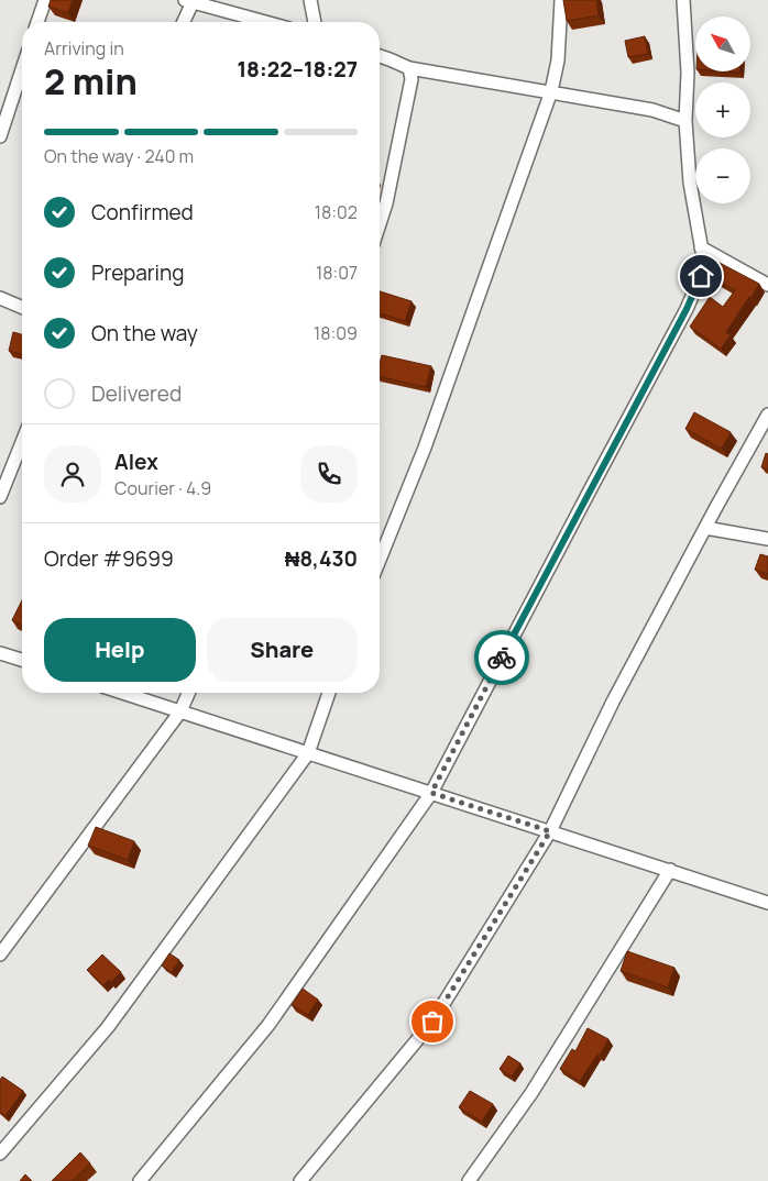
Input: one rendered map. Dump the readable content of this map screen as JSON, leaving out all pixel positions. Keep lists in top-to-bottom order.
{
  "north": "top left",
  "page": {
    "map_buttons": ["+", "−"],
    "heading": ["2 min", "Arriving in", "18:22–18:27"],
    "panel": [
      "Alex",
      "Courier · 4.9",
      "Order #9699",
      "₦8,430"
    ],
    "bar": "On the way · 240 m",
    "list": [
      ["Confirmed", "18:02"],
      ["Preparing", "18:07"],
      ["On the way", "18:09"],
      "Delivered"
    ],
    "buttons": ["Help", "Share"]
  }
}
